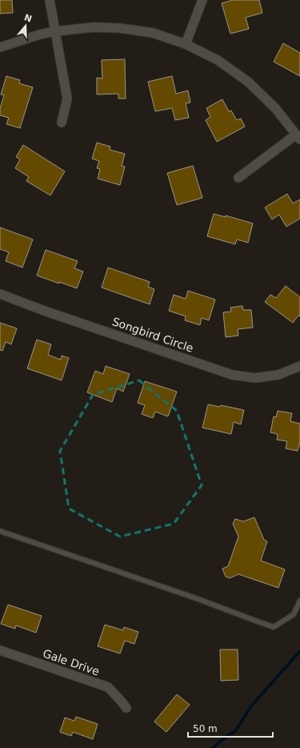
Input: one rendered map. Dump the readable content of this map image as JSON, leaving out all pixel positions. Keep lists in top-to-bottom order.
{
  "streets": {
    "street": ["Songbird Circle", "Gale Drive"]
  },
  "scale_bar": "50 m",
  "north": "top"
}
